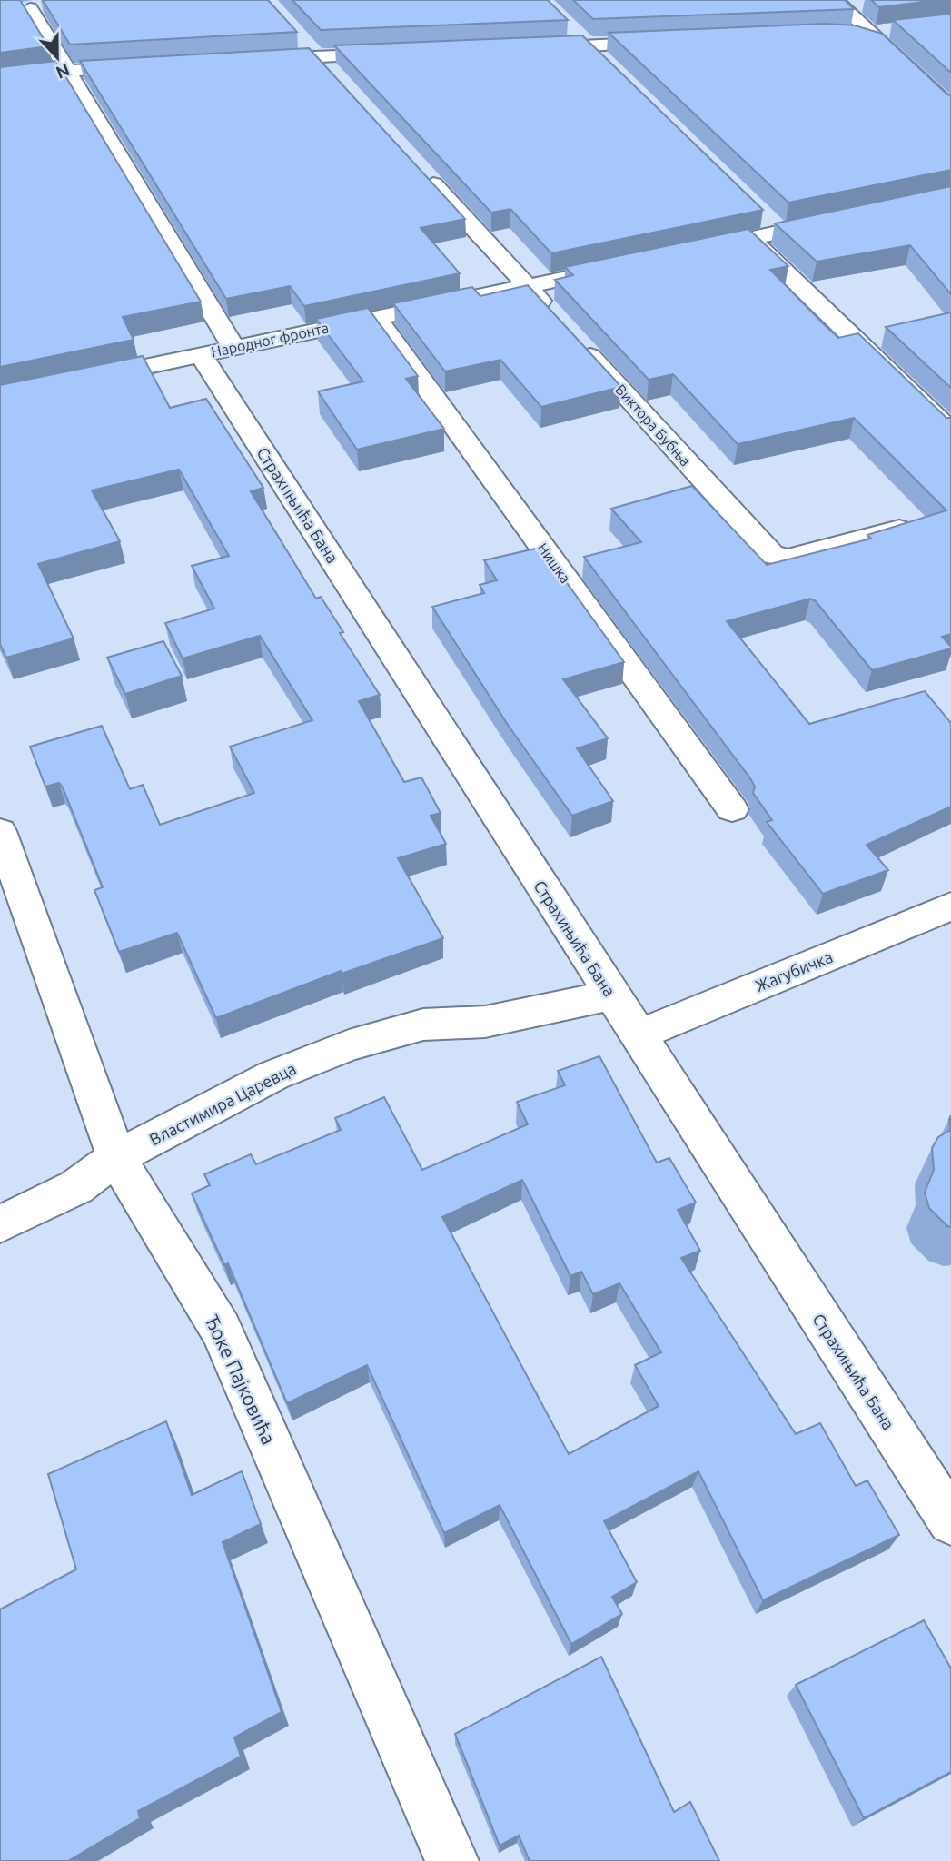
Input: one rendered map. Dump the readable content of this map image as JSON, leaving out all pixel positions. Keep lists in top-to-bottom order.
{
  "streets": {
    "street": [
      "Народног фронта",
      "Виктора Бубња",
      "Страхињића Бана",
      "Нишка",
      "Жагубичка",
      "Властимира Царевца",
      "Ђоке Пајковића"
    ]
  },
  "crossings": [
    ["Народног фронта", "Страхињића Бана"],
    ["Народног фронта", "Нишка"],
    ["Страхињића Бана", "Жагубичка"],
    ["Страхињића Бана", "Властимира Царевца"],
    ["Властимира Царевца", "Ђоке Пајковића"]
  ],
  "north": "bottom"
}
